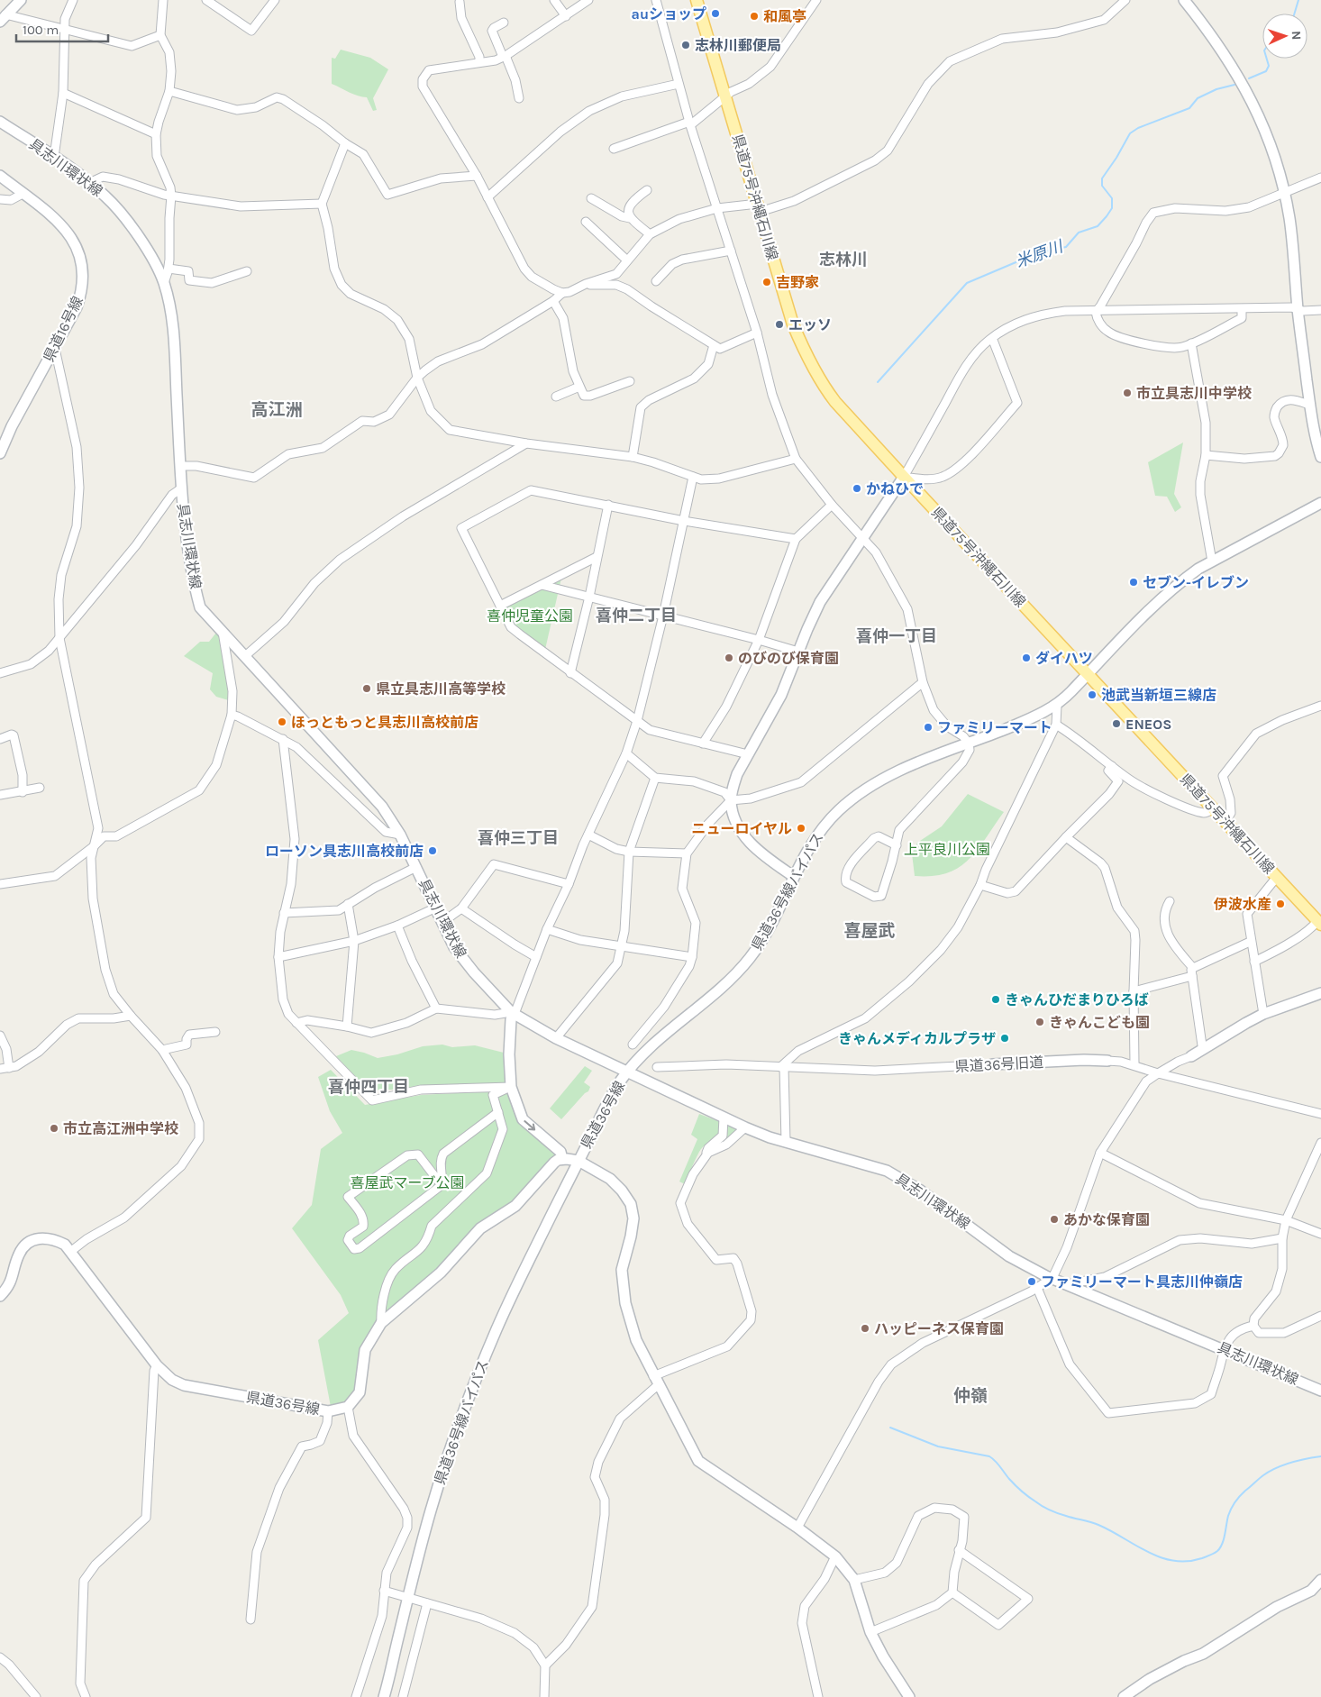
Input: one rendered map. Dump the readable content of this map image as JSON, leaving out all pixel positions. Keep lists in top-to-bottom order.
{
  "streets": {
    "main road": [
      "具志川環状線",
      "県道75号沖縄石川線",
      "県道16号線",
      "県道36号線バイパス",
      "県道36号旧道",
      "県道36号線"
    ]
  },
  "crossings": [
    ["具志川環状線", "県道36号線バイパス"],
    ["具志川環状線", "県道36号線"],
    ["県道75号沖縄石川線", "県道36号線バイパス"],
    ["県道36号線バイパス", "県道36号線"]
  ],
  "districts": [
    "志林川",
    "高江洲",
    "喜仲二丁目",
    "喜仲一丁目",
    "喜仲三丁目",
    "喜屋武",
    "喜仲四丁目",
    "仲嶺"
  ],
  "water": ["米原川"],
  "parks": ["喜仲児童公園", "上平良川公園", "喜屋武マーブ公園"],
  "places": [
    "auショップ",
    "和風亭",
    "志林川郵便局",
    "吉野家",
    "エッソ",
    "市立具志川中学校",
    "かねひで",
    "セブン-イレブン",
    "のびのび保育園",
    "ダイハツ",
    "県立具志川高等学校",
    "池武当新垣三線店",
    "ほっともっと具志川高校前店",
    "ENEOS",
    "ファミリーマート",
    "ニューロイヤル",
    "ローソン具志川高校前店",
    "伊波水産",
    "きゃんひだまりひろば",
    "きゃんこども園",
    "きゃんメディカルプラザ",
    "市立高江洲中学校",
    "あかな保育園",
    "ファミリーマート具志川仲嶺店",
    "ハッピーネス保育園"
  ],
  "scale_bar": "100 m",
  "north": "right"
}
